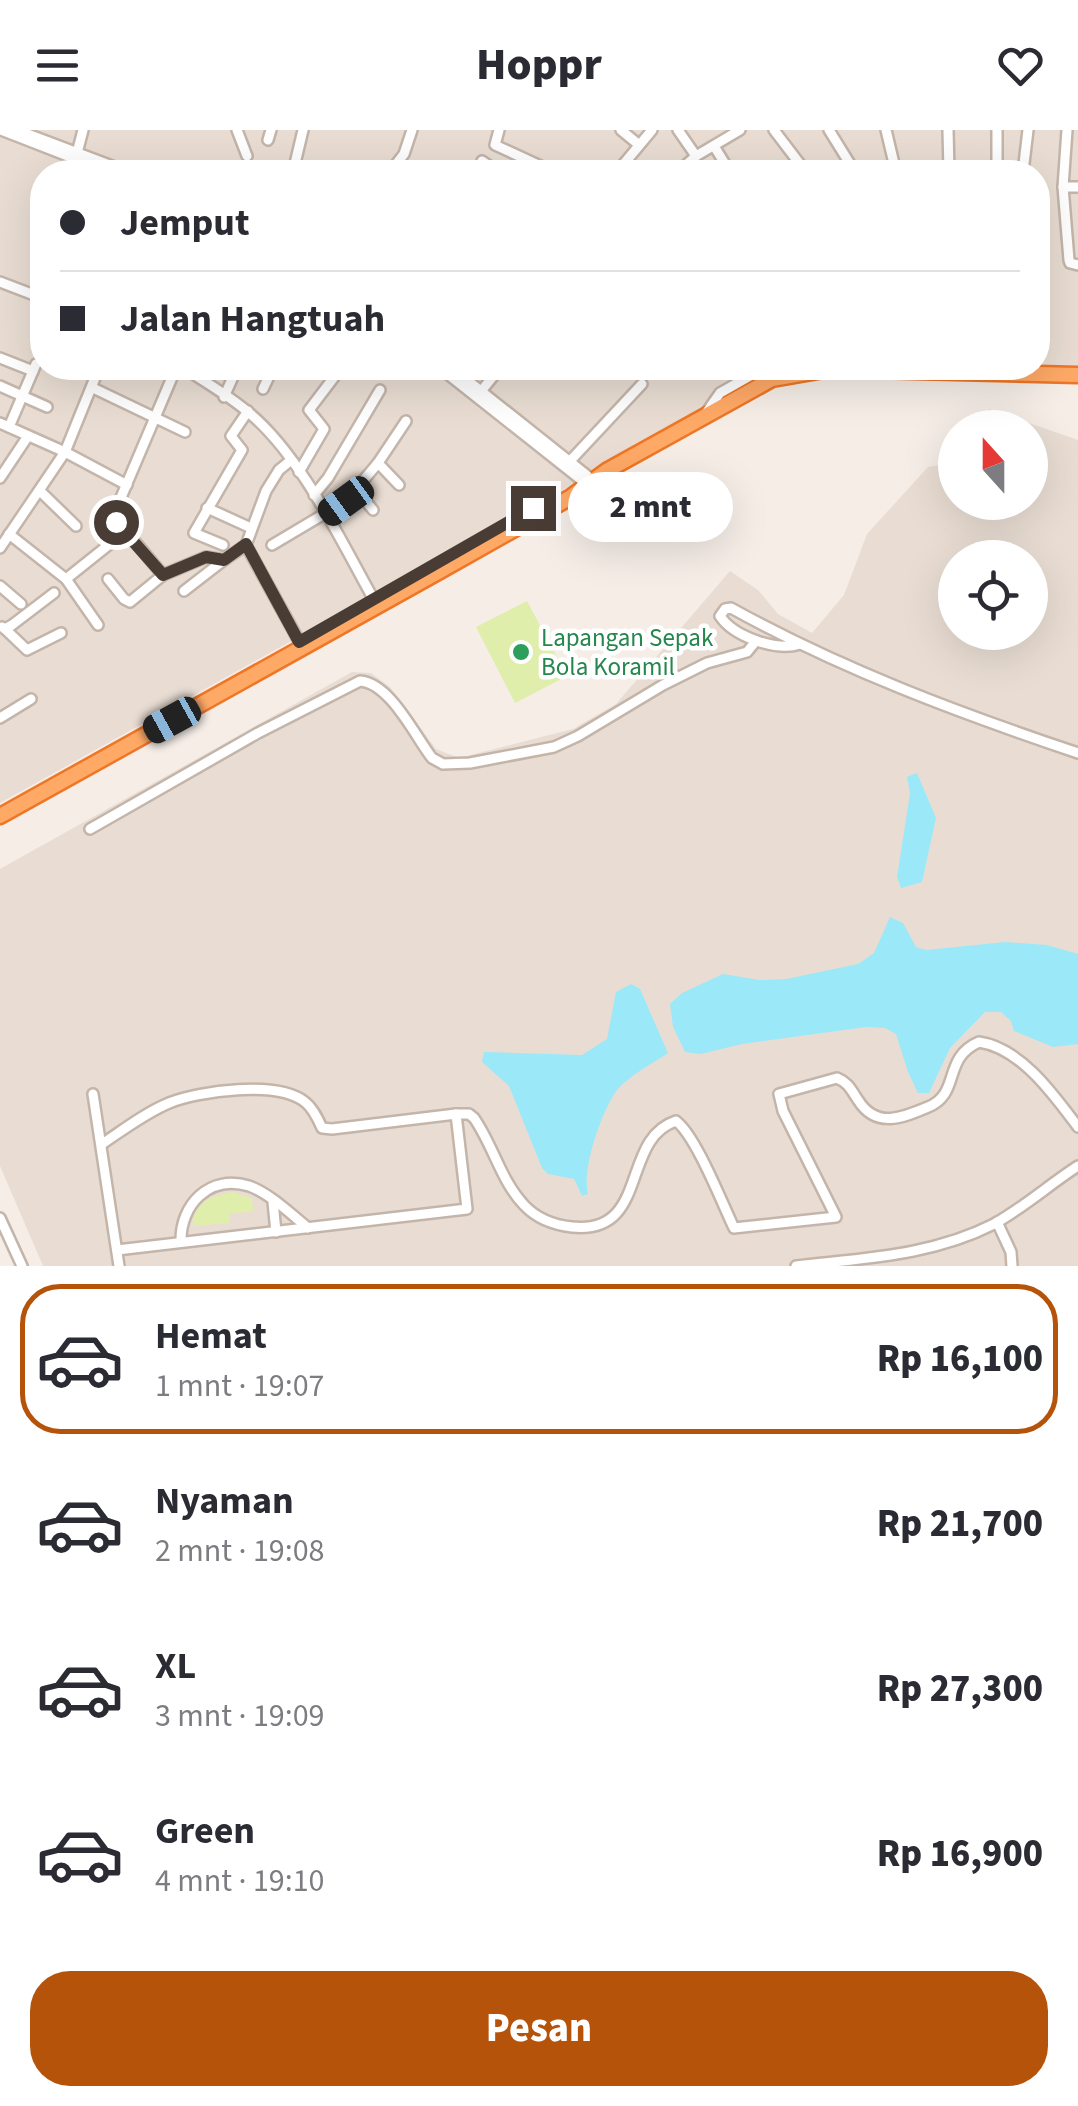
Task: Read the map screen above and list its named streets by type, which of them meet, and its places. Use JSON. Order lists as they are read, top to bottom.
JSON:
{
  "places": ["Lapangan Sepak Bola Koramil"],
  "north": "top",
  "page": {
    "header": "Hoppr",
    "banner": ["Jemput", "Jalan Hangtuah"],
    "bubble": "2 mnt",
    "list": [
      {
        "name": "Hemat",
        "note": "1 mnt · 19:07",
        "value": "Rp 16,100"
      },
      {
        "name": "Nyaman",
        "note": "2 mnt · 19:08",
        "value": "Rp 21,700"
      },
      {
        "name": "XL",
        "note": "3 mnt · 19:09",
        "value": "Rp 27,300"
      },
      {
        "name": "Green",
        "note": "4 mnt · 19:10",
        "value": "Rp 16,900"
      }
    ],
    "buttons": "Pesan"
  }
}
